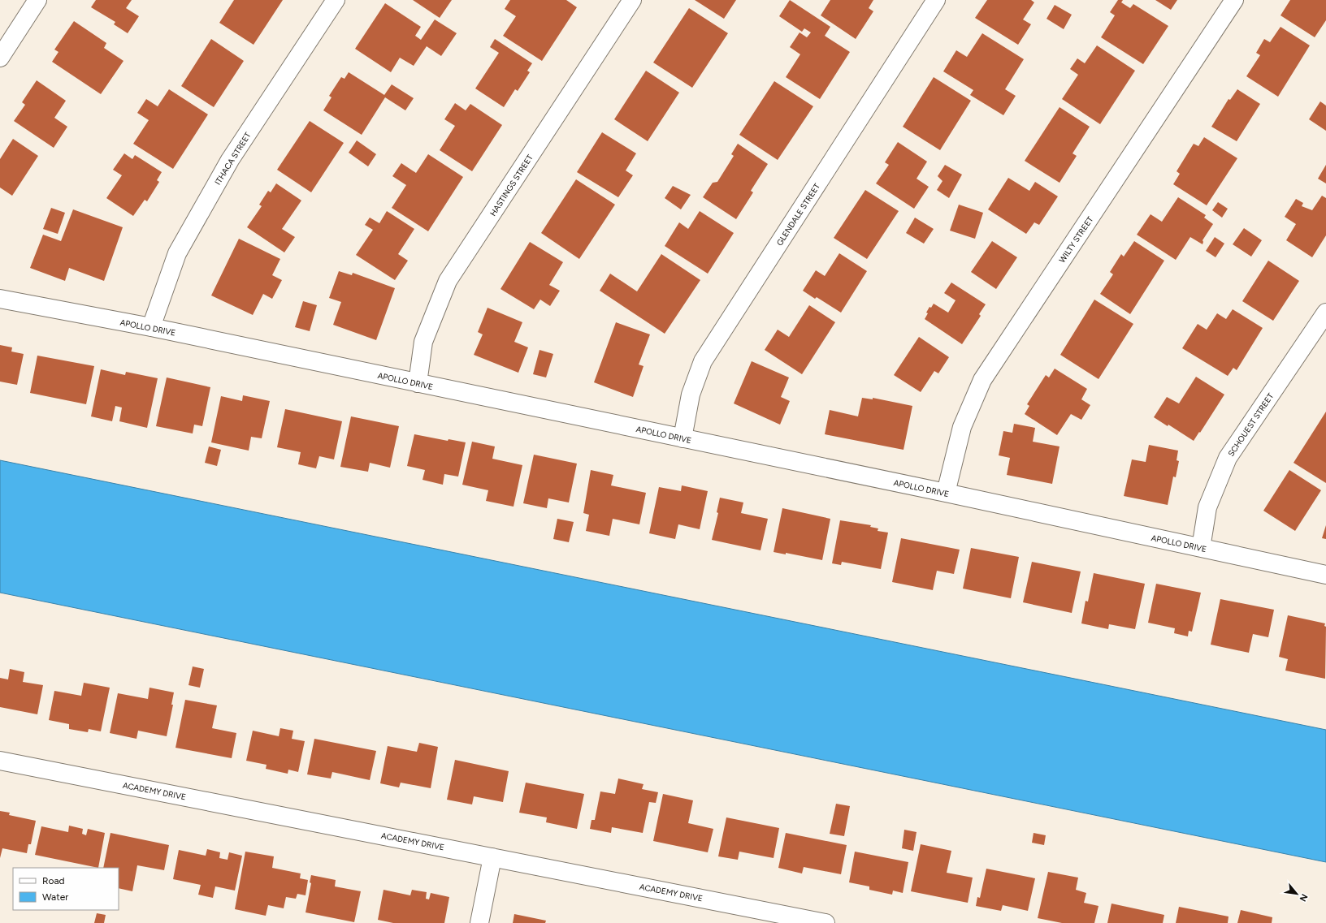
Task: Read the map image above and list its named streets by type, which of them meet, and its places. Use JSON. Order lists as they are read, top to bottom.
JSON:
{
  "streets": {
    "street": [
      "ITHACA STREET",
      "HASTINGS STREET",
      "GLENDALE STREET",
      "WILTY STREET",
      "APOLLO DRIVE",
      "SCHOUEST STREET",
      "ACADEMY DRIVE"
    ]
  },
  "crossings": [
    ["ITHACA STREET", "APOLLO DRIVE"],
    ["HASTINGS STREET", "APOLLO DRIVE"],
    ["GLENDALE STREET", "APOLLO DRIVE"],
    ["WILTY STREET", "APOLLO DRIVE"],
    ["APOLLO DRIVE", "SCHOUEST STREET"]
  ],
  "legend": ["Road", "Water"],
  "north": "bottom right"
}
